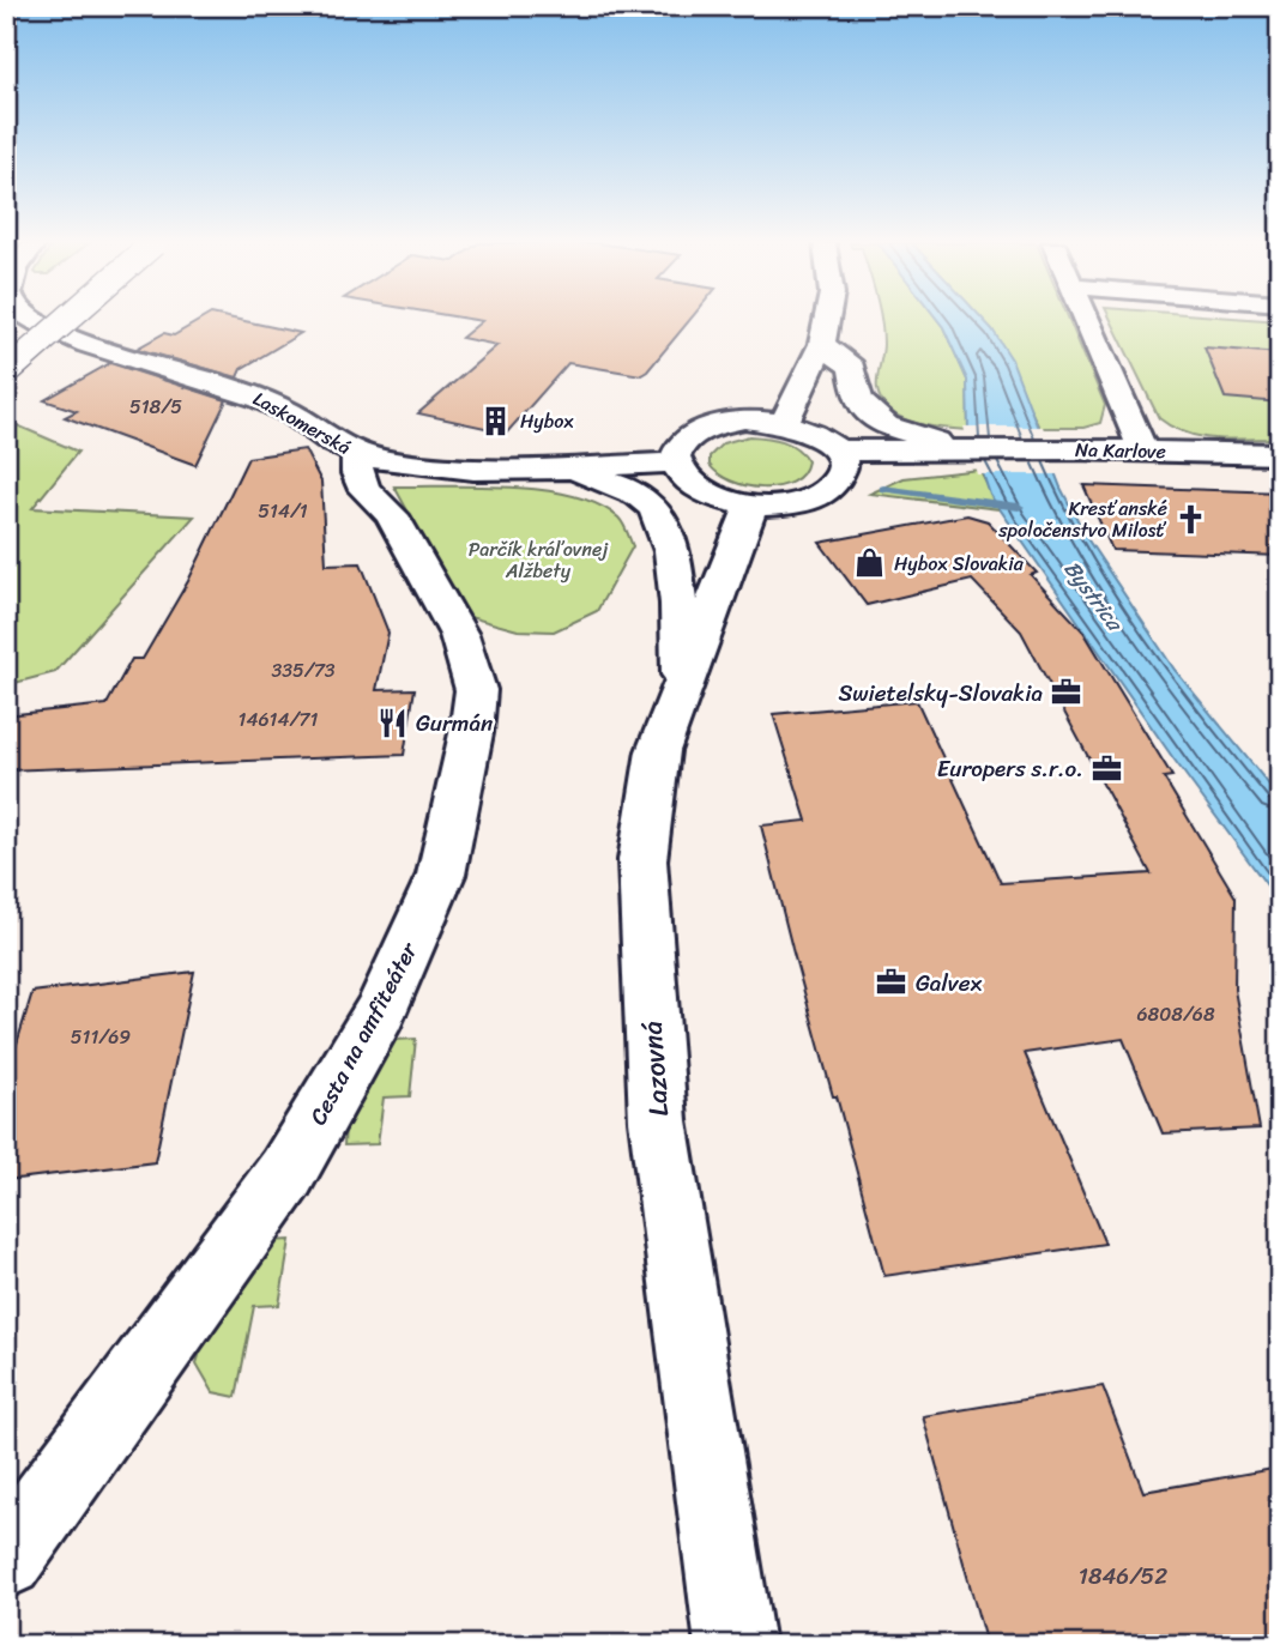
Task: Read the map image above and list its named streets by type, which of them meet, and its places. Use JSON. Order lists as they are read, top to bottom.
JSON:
{
  "streets": {
    "main road": [
      "Laskomerská",
      "Na Karlove",
      "Cesta na amfiteáter",
      "Lazovná"
    ]
  },
  "crossings": [
    ["Laskomerská", "Cesta na amfiteáter"]
  ],
  "water": ["Bystrica"],
  "parks": ["Parčík kráľovnej Alžbety"],
  "places": {
    "building": ["Hybox"],
    "church": ["Kresťanské spoločenstvo Milosť"],
    "shop": ["Hybox Slovakia"],
    "office": ["Swietelsky-Slovakia", "Europers s.r.o.", "Galvex"],
    "restaurant": ["Gurmán"]
  },
  "house_numbers": [
    "518/5",
    "514/1",
    "335/73",
    "14614/71",
    "6808/68",
    "511/69",
    "1846/52"
  ]
}
